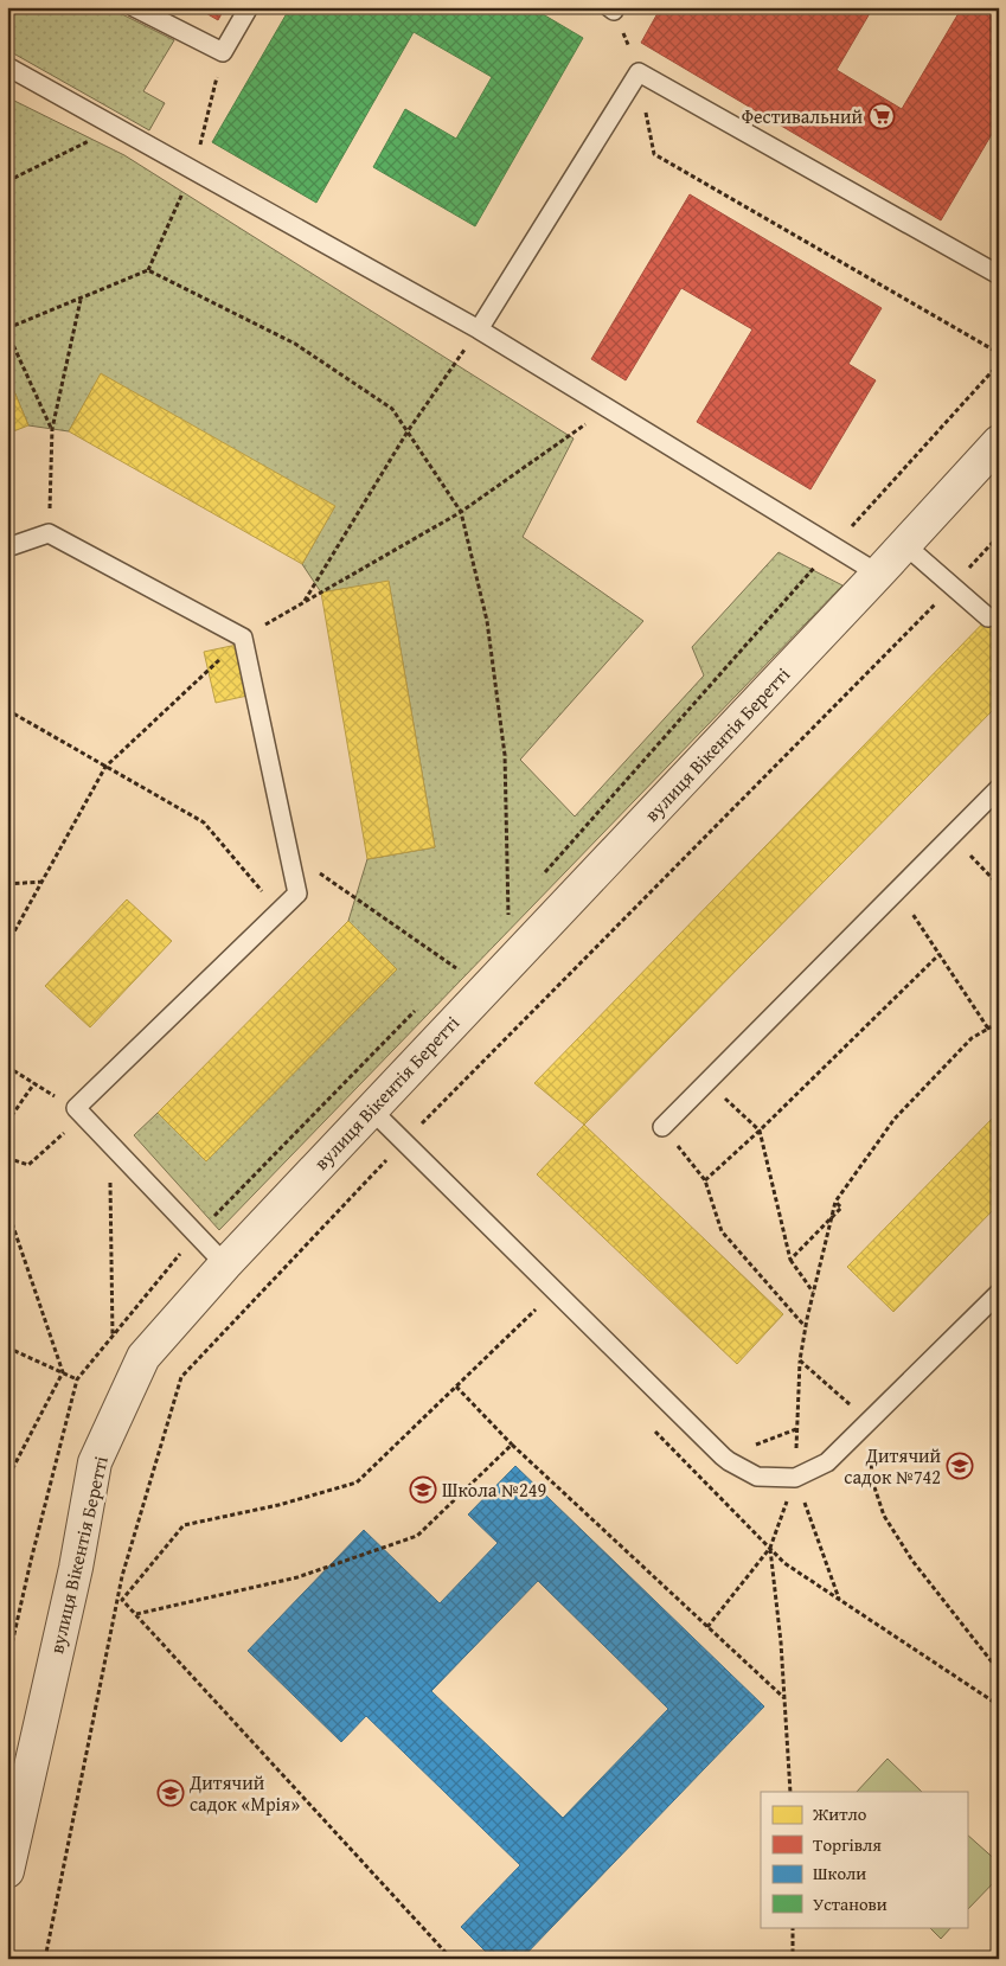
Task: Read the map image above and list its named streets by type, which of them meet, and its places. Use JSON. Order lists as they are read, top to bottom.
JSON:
{
  "streets": {
    "street": ["вулиця Вікентія Беретті"]
  },
  "places": {
    "supermarket": ["Фестивальний"],
    "school or university": ["Дитячий садок №742", "Школа №249", "Дитячий садок «Мрія»"]
  },
  "legend": [
    "Житло",
    "Торгівля",
    "Школи",
    "Установи"
  ]
}
